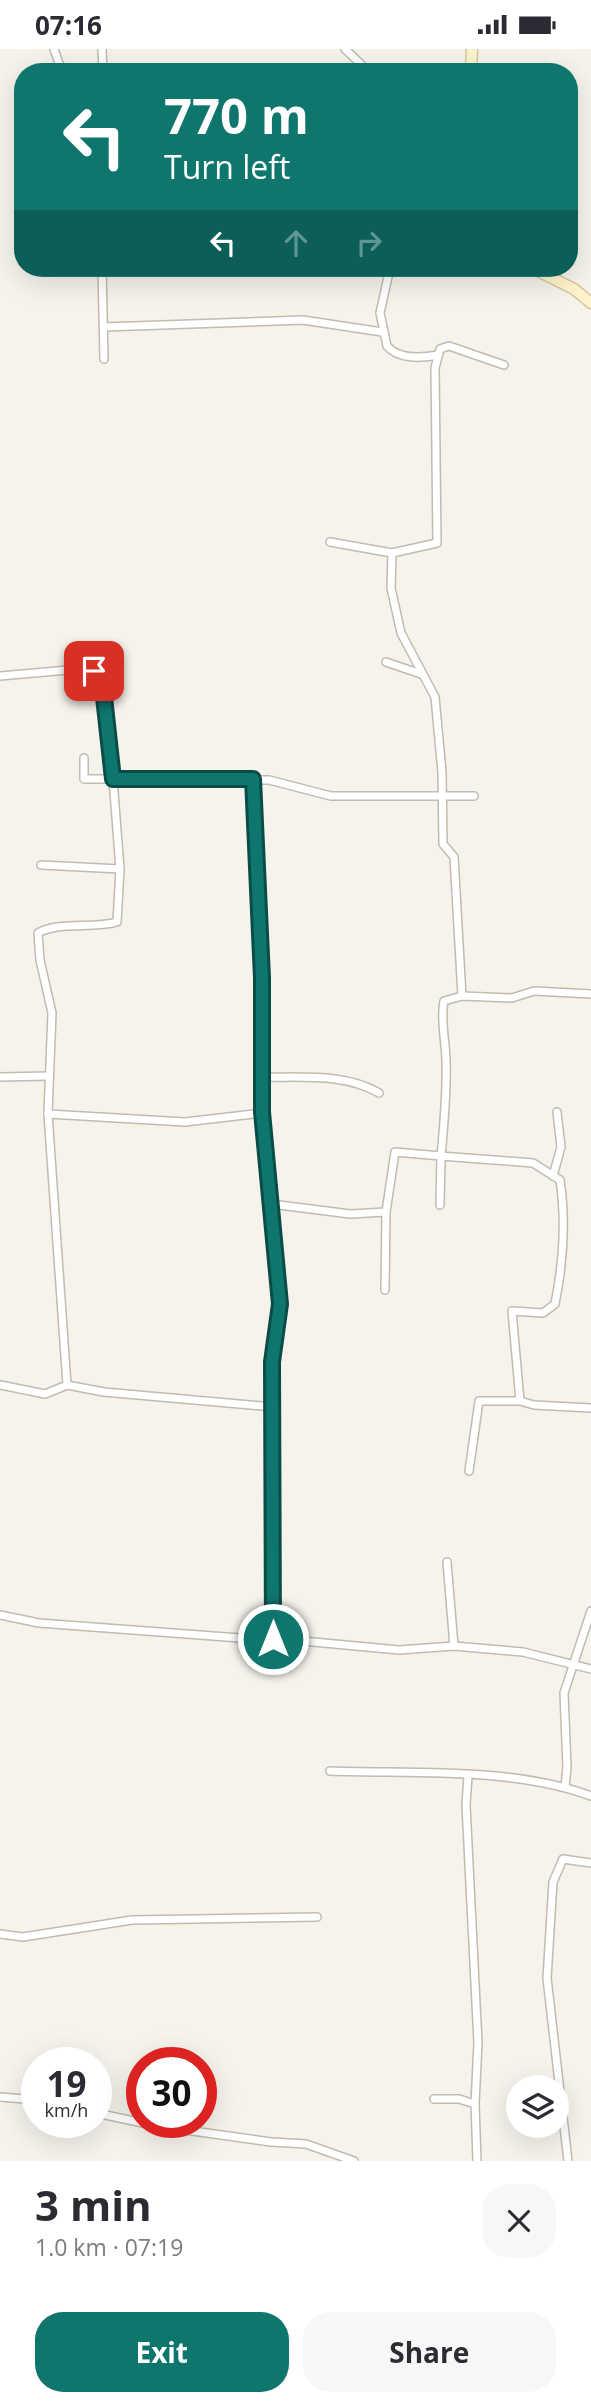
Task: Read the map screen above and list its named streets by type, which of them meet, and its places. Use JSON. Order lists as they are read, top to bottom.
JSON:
{
  "page": {
    "status": "07:16",
    "turn": ["770 m", "Turn left"],
    "speed": "19 km/h",
    "limit": "30",
    "heading": ["3 min", "1.0 km · 07:19"],
    "buttons": ["Exit", "Share"]
  }
}
